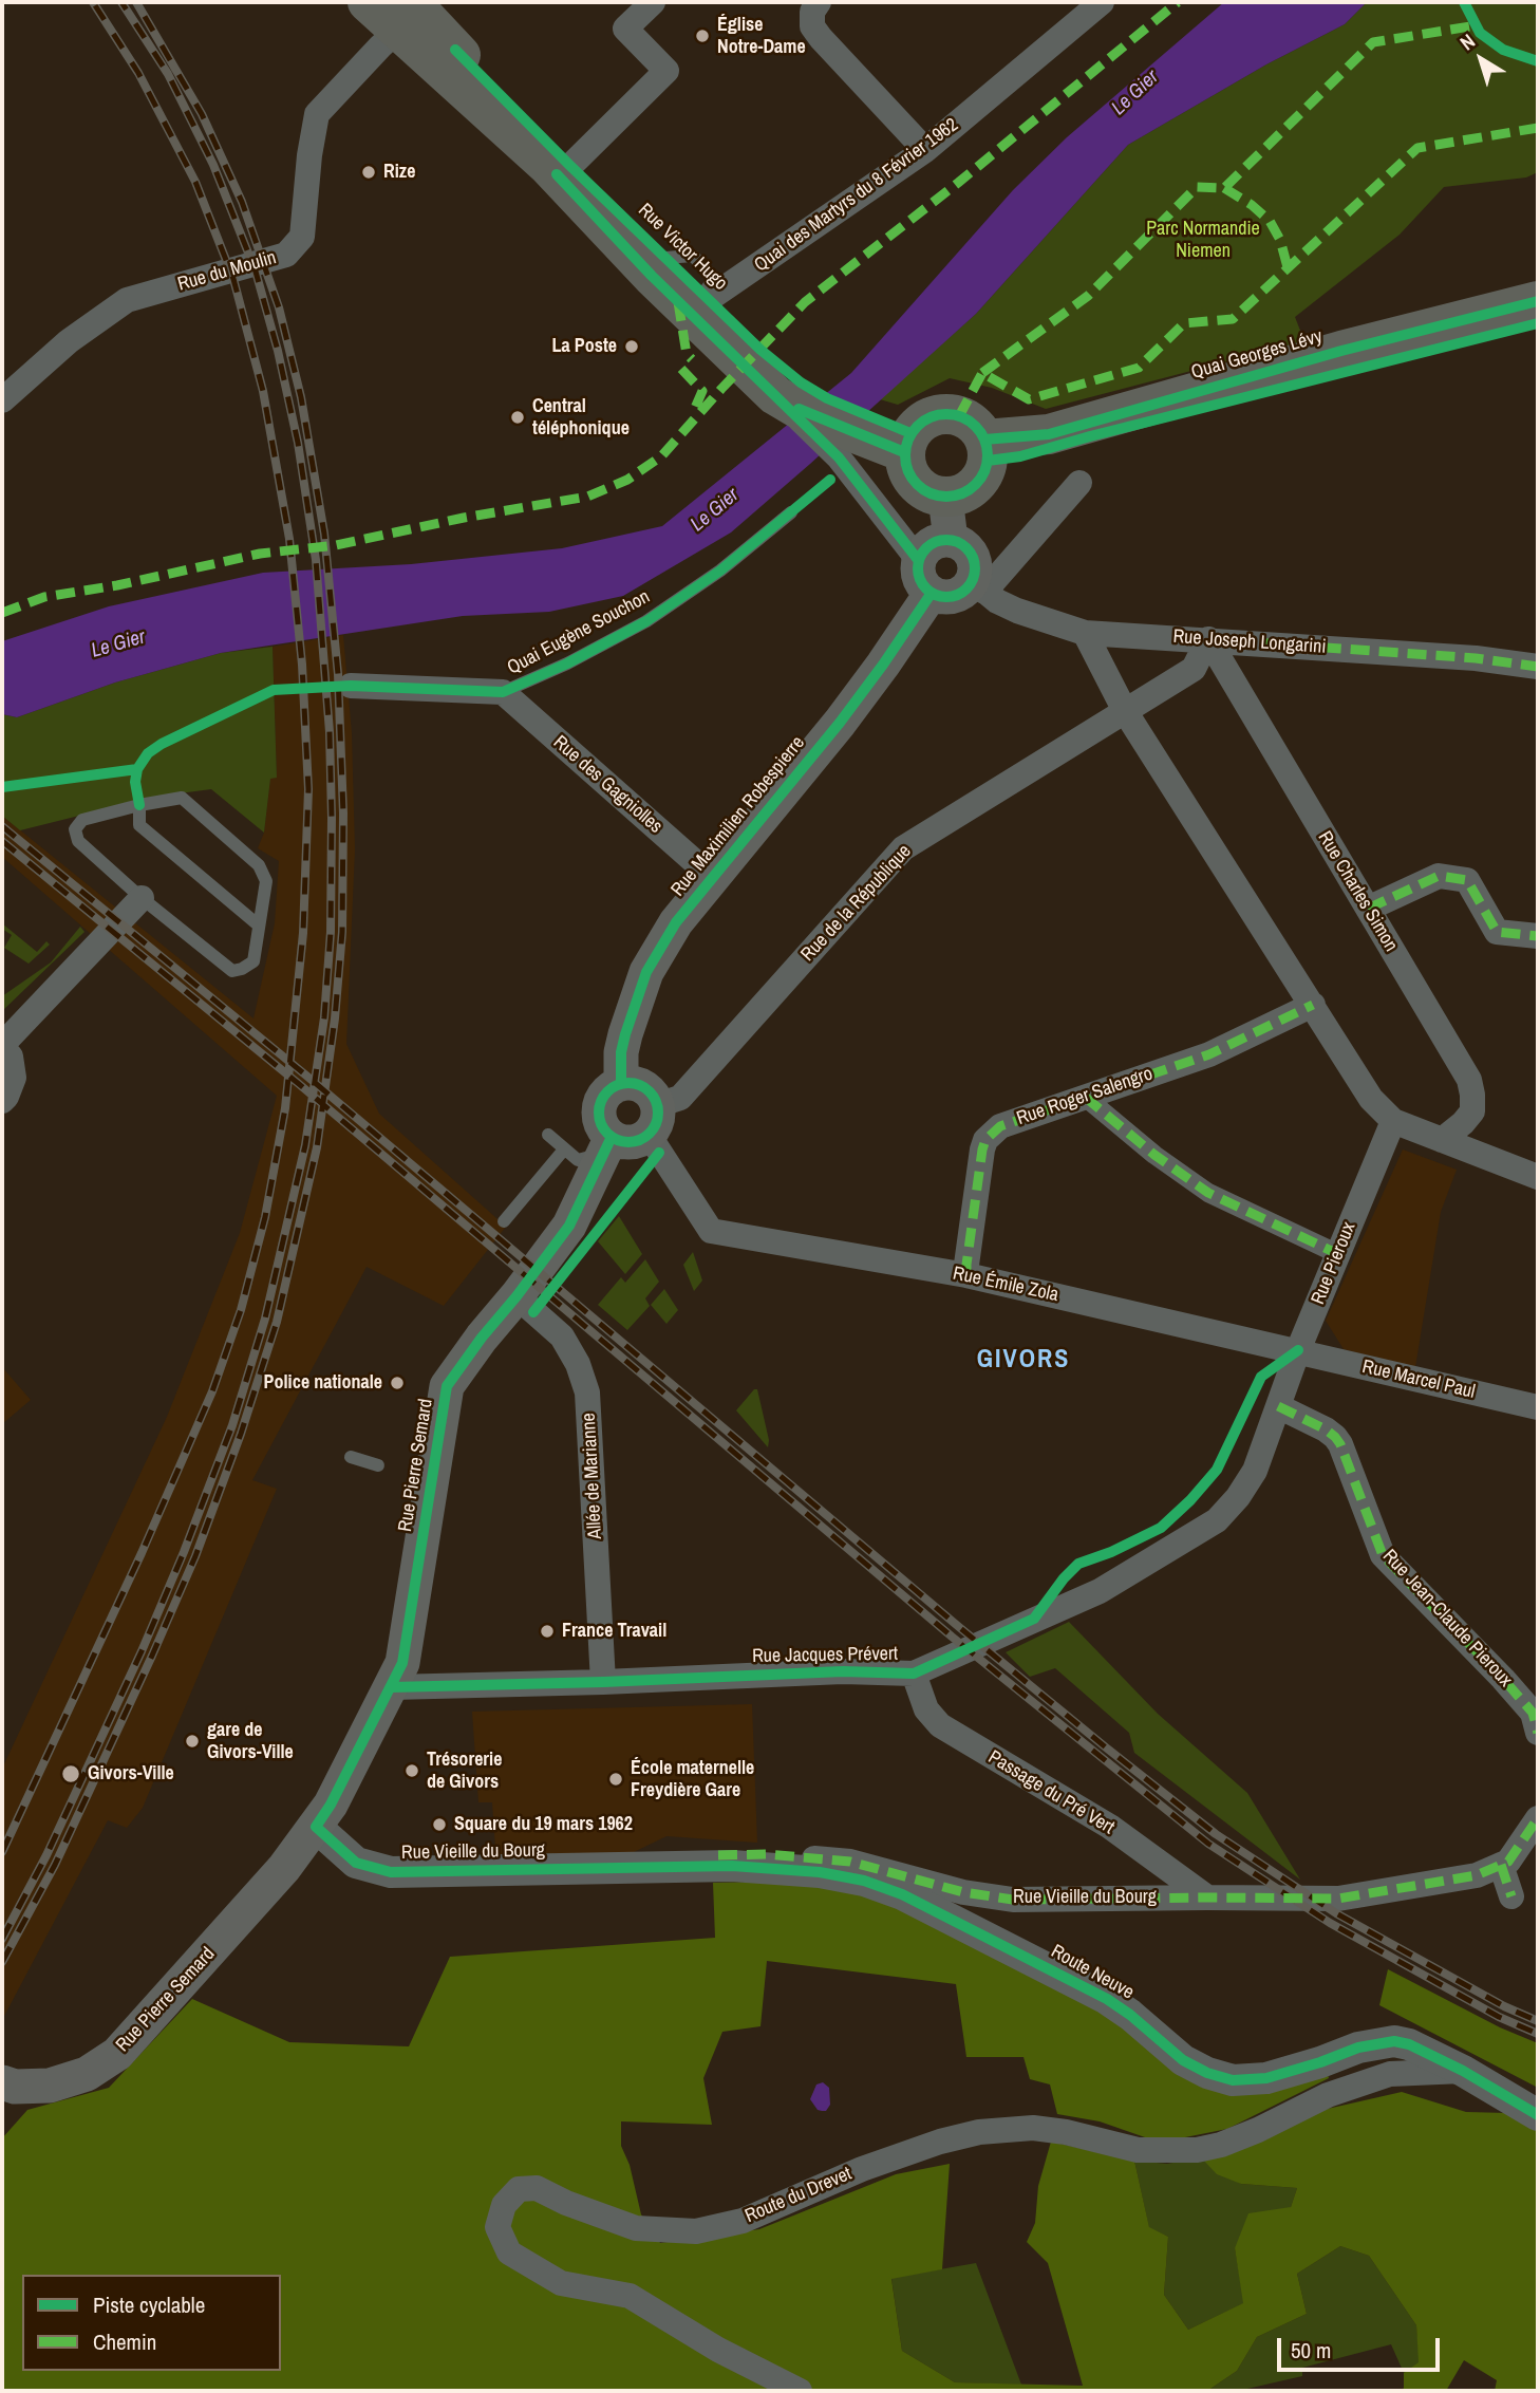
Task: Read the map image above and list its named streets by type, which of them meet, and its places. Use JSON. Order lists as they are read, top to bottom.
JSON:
{
  "streets": {
    "main road": [
      "Rue Victor Hugo",
      "Quai Georges Lévy",
      "Rue Maximilien Robespierre",
      "Rue Pierre Semard"
    ],
    "street": [
      "Quai des Martyrs du 8 Février 1962",
      "Rue du Moulin",
      "Quai Eugène Souchon",
      "Rue Joseph Longarini",
      "Rue des Gagniolles",
      "Rue Charles Simon",
      "Rue de la République",
      "Rue Roger Salengro",
      "Rue Pieroux",
      "Rue Émile Zola",
      "Rue Marcel Paul",
      "Allée de Marianne",
      "Rue Jean-Claude Pieroux",
      "Rue Jacques Prévert",
      "Passage du Pré Vert",
      "Rue Vieille du Bourg",
      "Route Neuve",
      "Route du Drevet"
    ]
  },
  "crossings": [
    ["Quai des Martyrs du 8 Février 1962", "Rue Victor Hugo"],
    ["Rue Victor Hugo", "Rue du Moulin"],
    ["Rue Victor Hugo", "Quai Georges Lévy"],
    ["Rue Victor Hugo", "Rue Joseph Longarini"],
    ["Rue Victor Hugo", "Rue Maximilien Robespierre"],
    ["Quai Eugène Souchon", "Rue des Gagniolles"],
    ["Rue Joseph Longarini", "Rue Maximilien Robespierre"],
    ["Rue Joseph Longarini", "Rue Charles Simon"],
    ["Rue Joseph Longarini", "Rue de la République"],
    ["Rue des Gagniolles", "Rue Maximilien Robespierre"],
    ["Rue Maximilien Robespierre", "Rue de la République"],
    ["Rue Maximilien Robespierre", "Rue Émile Zola"],
    ["Rue Maximilien Robespierre", "Rue Pierre Semard"],
    ["Rue Charles Simon", "Rue de la République"],
    ["Rue de la République", "Rue Émile Zola"],
    ["Rue de la République", "Rue Pierre Semard"],
    ["Rue Roger Salengro", "Rue Émile Zola"],
    ["Rue Pieroux", "Rue Émile Zola"],
    ["Rue Pieroux", "Rue Marcel Paul"],
    ["Rue Pieroux", "Rue Jean-Claude Pieroux"],
    ["Rue Pieroux", "Rue Jacques Prévert"],
    ["Rue Émile Zola", "Rue Marcel Paul"],
    ["Rue Émile Zola", "Rue Pierre Semard"],
    ["Rue Pierre Semard", "Allée de Marianne"],
    ["Rue Pierre Semard", "Rue Jacques Prévert"],
    ["Rue Pierre Semard", "Rue Vieille du Bourg"],
    ["Allée de Marianne", "Rue Jacques Prévert"],
    ["Rue Jean-Claude Pieroux", "Rue Jacques Prévert"],
    ["Rue Jacques Prévert", "Passage du Pré Vert"],
    ["Passage du Pré Vert", "Rue Vieille du Bourg"],
    ["Rue Vieille du Bourg", "Route Neuve"],
    ["Route Neuve", "Route du Drevet"]
  ],
  "districts": ["GIVORS"],
  "water": ["Le Gier"],
  "parks": ["Parc Normandie Niemen"],
  "places": [
    "Église Notre-Dame",
    "Rize",
    "La Poste",
    "Central téléphonique",
    "Police nationale",
    "France Travail",
    "gare de Givors-Ville",
    "Trésorerie de Givors",
    "Givors-Ville",
    "École maternelle Freydière Gare",
    "Square du 19 mars 1962"
  ],
  "legend": ["Piste cyclable", "Chemin"],
  "scale_bar": "50 m",
  "north": "top left"
}
